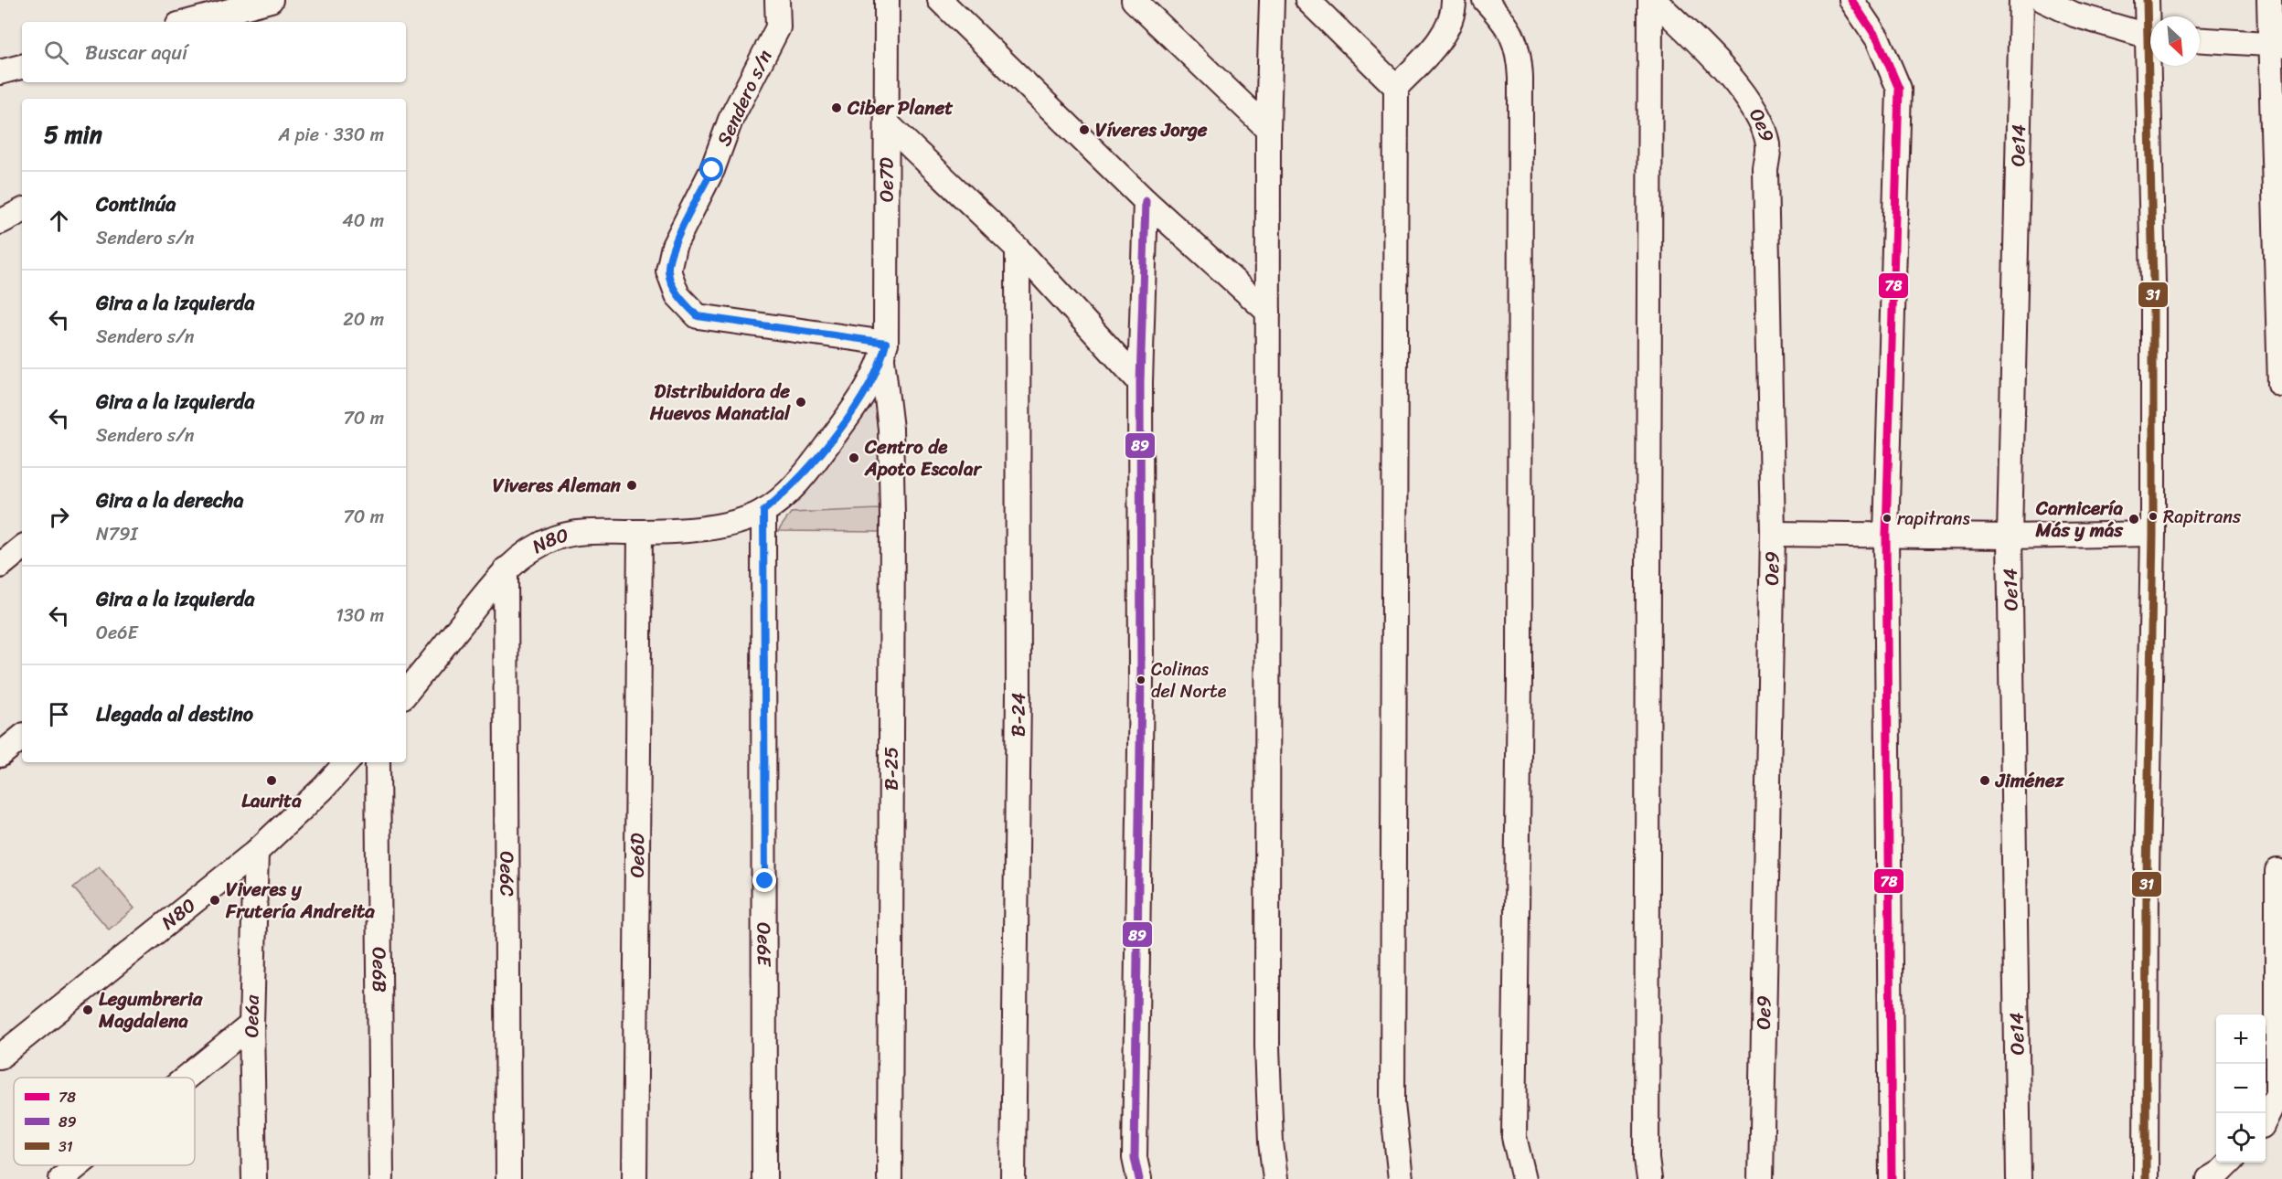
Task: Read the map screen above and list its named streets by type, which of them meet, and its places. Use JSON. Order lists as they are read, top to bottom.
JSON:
{
  "streets": {
    "street": [
      "Sendero s/n",
      "Oe9",
      "Oe14",
      "Oe7D",
      "N80",
      "B-24",
      "B-25",
      "Oe6D",
      "Oe6C",
      "Oe6E",
      "Oe6B",
      "Oe6a"
    ]
  },
  "crossings": [
    ["Sendero s/n", "Oe7D"],
    ["Sendero s/n", "B-25"],
    ["Oe7D", "B-25"],
    ["N80", "Oe6D"],
    ["N80", "Oe6C"],
    ["N80", "Oe6E"],
    ["N80", "Oe6a"]
  ],
  "places": [
    "Ciber Planet",
    "Víveres Jorge",
    "Distribuidora de Huevos Manatial",
    "Centro de Apoto Escolar",
    "Viveres Aleman",
    "Rapitrans",
    "rapitrans",
    "Carnicería Más y más",
    "Colinas del Norte",
    "Laurita",
    "Jiménez",
    "Viveres y Frutería Andreita",
    "Legumbreria Magdalena"
  ],
  "lines": ["transit line 78", "transit line 31", "transit line 89"],
  "legend": ["78", "89", "31"],
  "north": "bottom right",
  "page": {
    "search": "Buscar aquí",
    "heading": ["5 min", "A pie · 330 m"],
    "list": [
      ["Continúa", "Sendero s/n", "40 m"],
      ["Gira a la izquierda", "Sendero s/n", "20 m"],
      ["Gira a la izquierda", "Sendero s/n", "70 m"],
      ["Gira a la derecha", "N79I", "70 m"],
      ["Gira a la izquierda", "Oe6E", "130 m"],
      "Llegada al destino"
    ],
    "map_buttons": ["+", "−"]
  }
}
